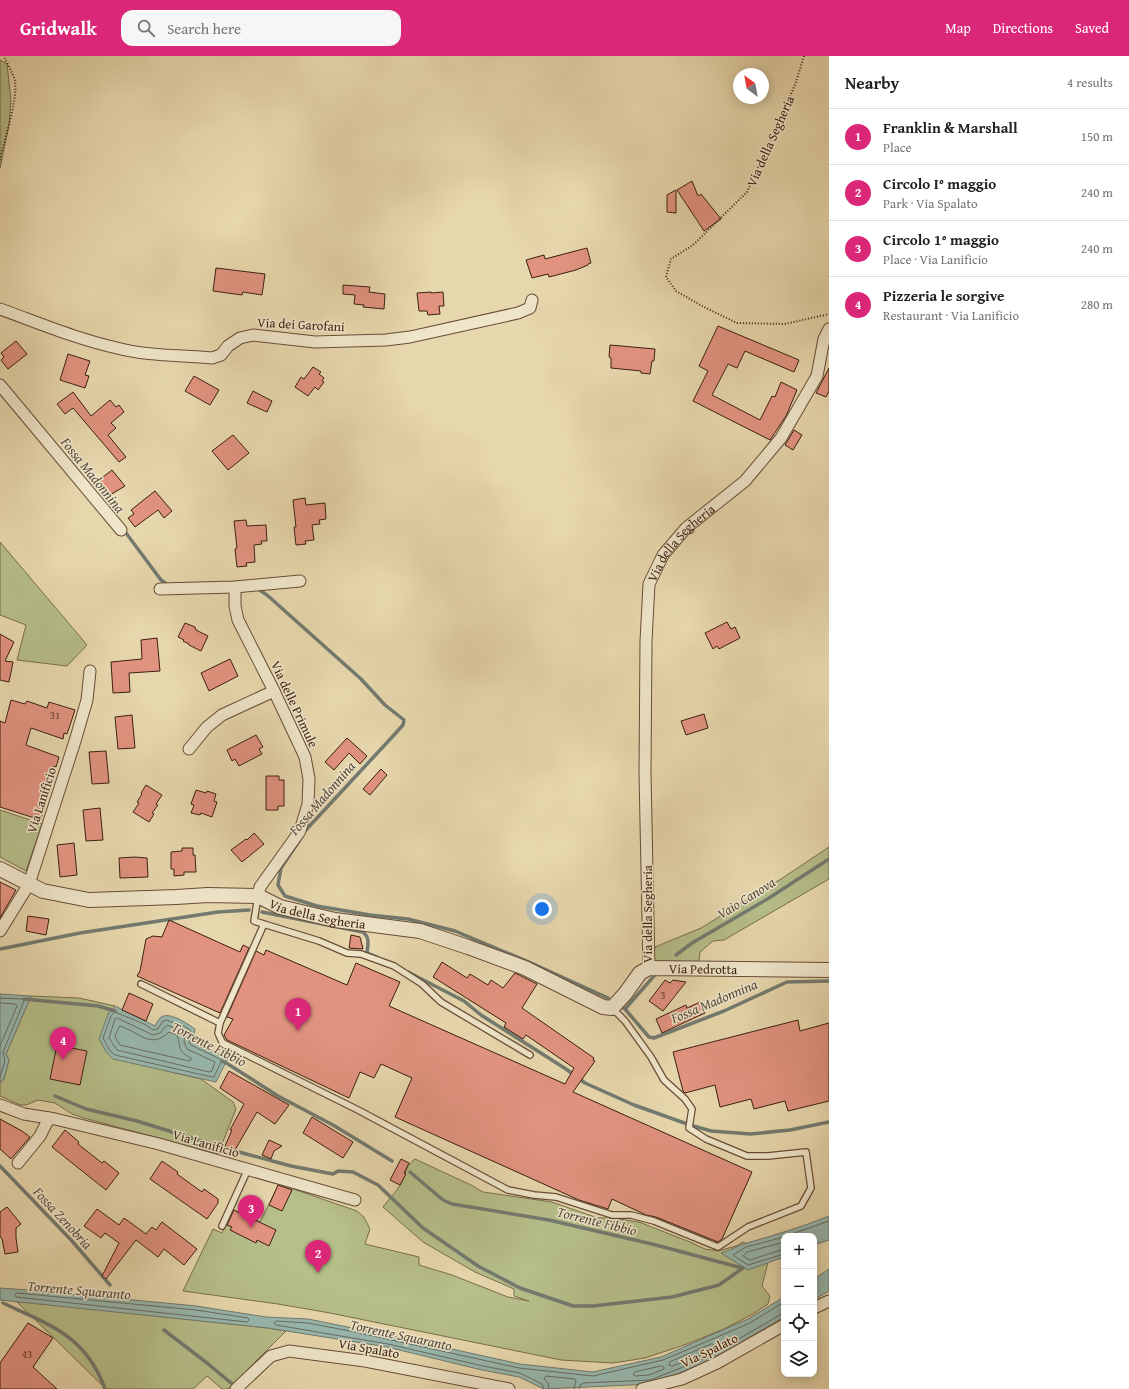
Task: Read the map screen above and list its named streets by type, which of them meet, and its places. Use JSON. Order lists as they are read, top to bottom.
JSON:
{
  "streets": {
    "street": [
      "Via della Segheria",
      "Via dei Garofani",
      "Via delle Primule",
      "Via Lanificio",
      "Via Pedrotta",
      "Via Spalato"
    ]
  },
  "crossings": [
    ["Via della Segheria", "Via delle Primule"],
    ["Via della Segheria", "Via Lanificio"],
    ["Via della Segheria", "Via Pedrotta"]
  ],
  "water": [
    "Fossa Madonnina",
    "Vaio Canova",
    "Torrente Fibbio",
    "Fossa Zenobria",
    "Torrente Squaranto"
  ],
  "house_numbers": ["31", "3", "43"],
  "north": "top left",
  "page": {
    "header": "Gridwalk",
    "search": "Search here",
    "nav": ["Map", "Directions", "Saved"],
    "heading": ["Nearby", "4 results"],
    "list": [
      {
        "mark": "1",
        "name": "Franklin & Marshall",
        "note": "Place",
        "value": "150 m"
      },
      {
        "mark": "2",
        "name": "Circolo I° maggio",
        "note": "Park · Via Spalato",
        "value": "240 m"
      },
      {
        "mark": "3",
        "name": "Circolo 1° maggio",
        "note": "Place · Via Lanificio",
        "value": "240 m"
      },
      {
        "mark": "4",
        "name": "Pizzeria le sorgive",
        "note": "Restaurant · Via Lanificio",
        "value": "280 m"
      }
    ],
    "pins": [
      "1",
      "4",
      "3",
      "2"
    ],
    "map_buttons": ["+", "−"]
  }
}
